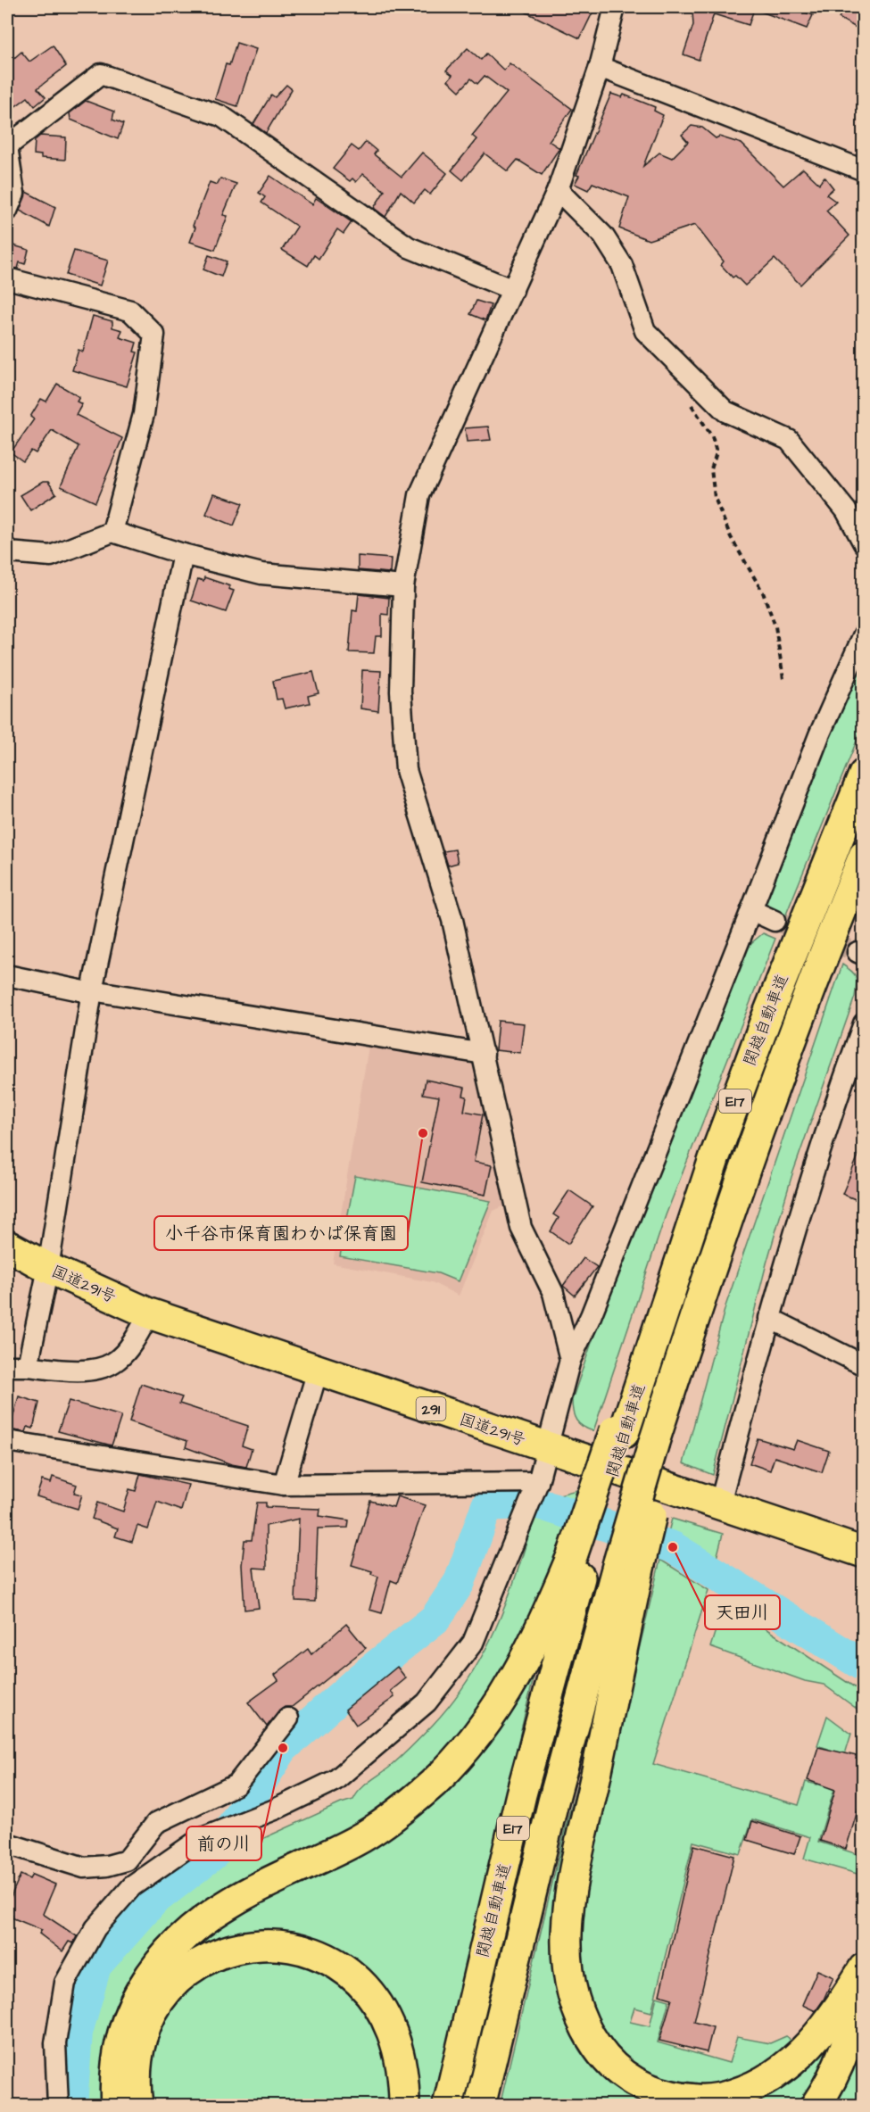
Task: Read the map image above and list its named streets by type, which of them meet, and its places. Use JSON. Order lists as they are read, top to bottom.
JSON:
{
  "streets": {
    "highway": [
      "関越自動車道",
      "E17",
      "国道291号",
      "291"
    ]
  },
  "places": ["小千谷市保育園わかば保育園", "天田川", "前の川"]
}
